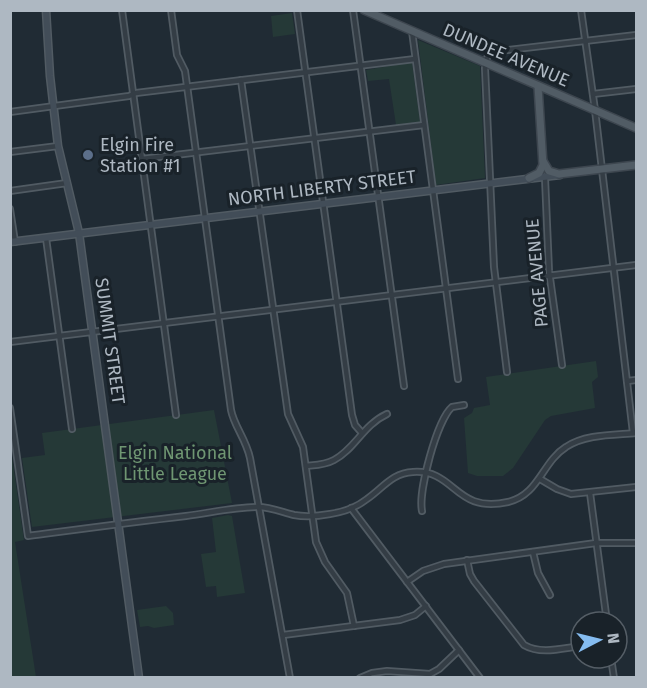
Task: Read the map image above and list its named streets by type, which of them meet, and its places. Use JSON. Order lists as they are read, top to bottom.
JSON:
{
  "streets": {
    "main road": ["DUNDEE AVENUE", "NORTH LIBERTY STREET", "SUMMIT STREET"],
    "street": ["PAGE AVENUE"]
  },
  "crossings": [
    ["NORTH LIBERTY STREET", "PAGE AVENUE"],
    ["NORTH LIBERTY STREET", "SUMMIT STREET"]
  ],
  "parks": ["Elgin National Little League"],
  "places": ["Elgin Fire Station #1"],
  "north": "right"
}
